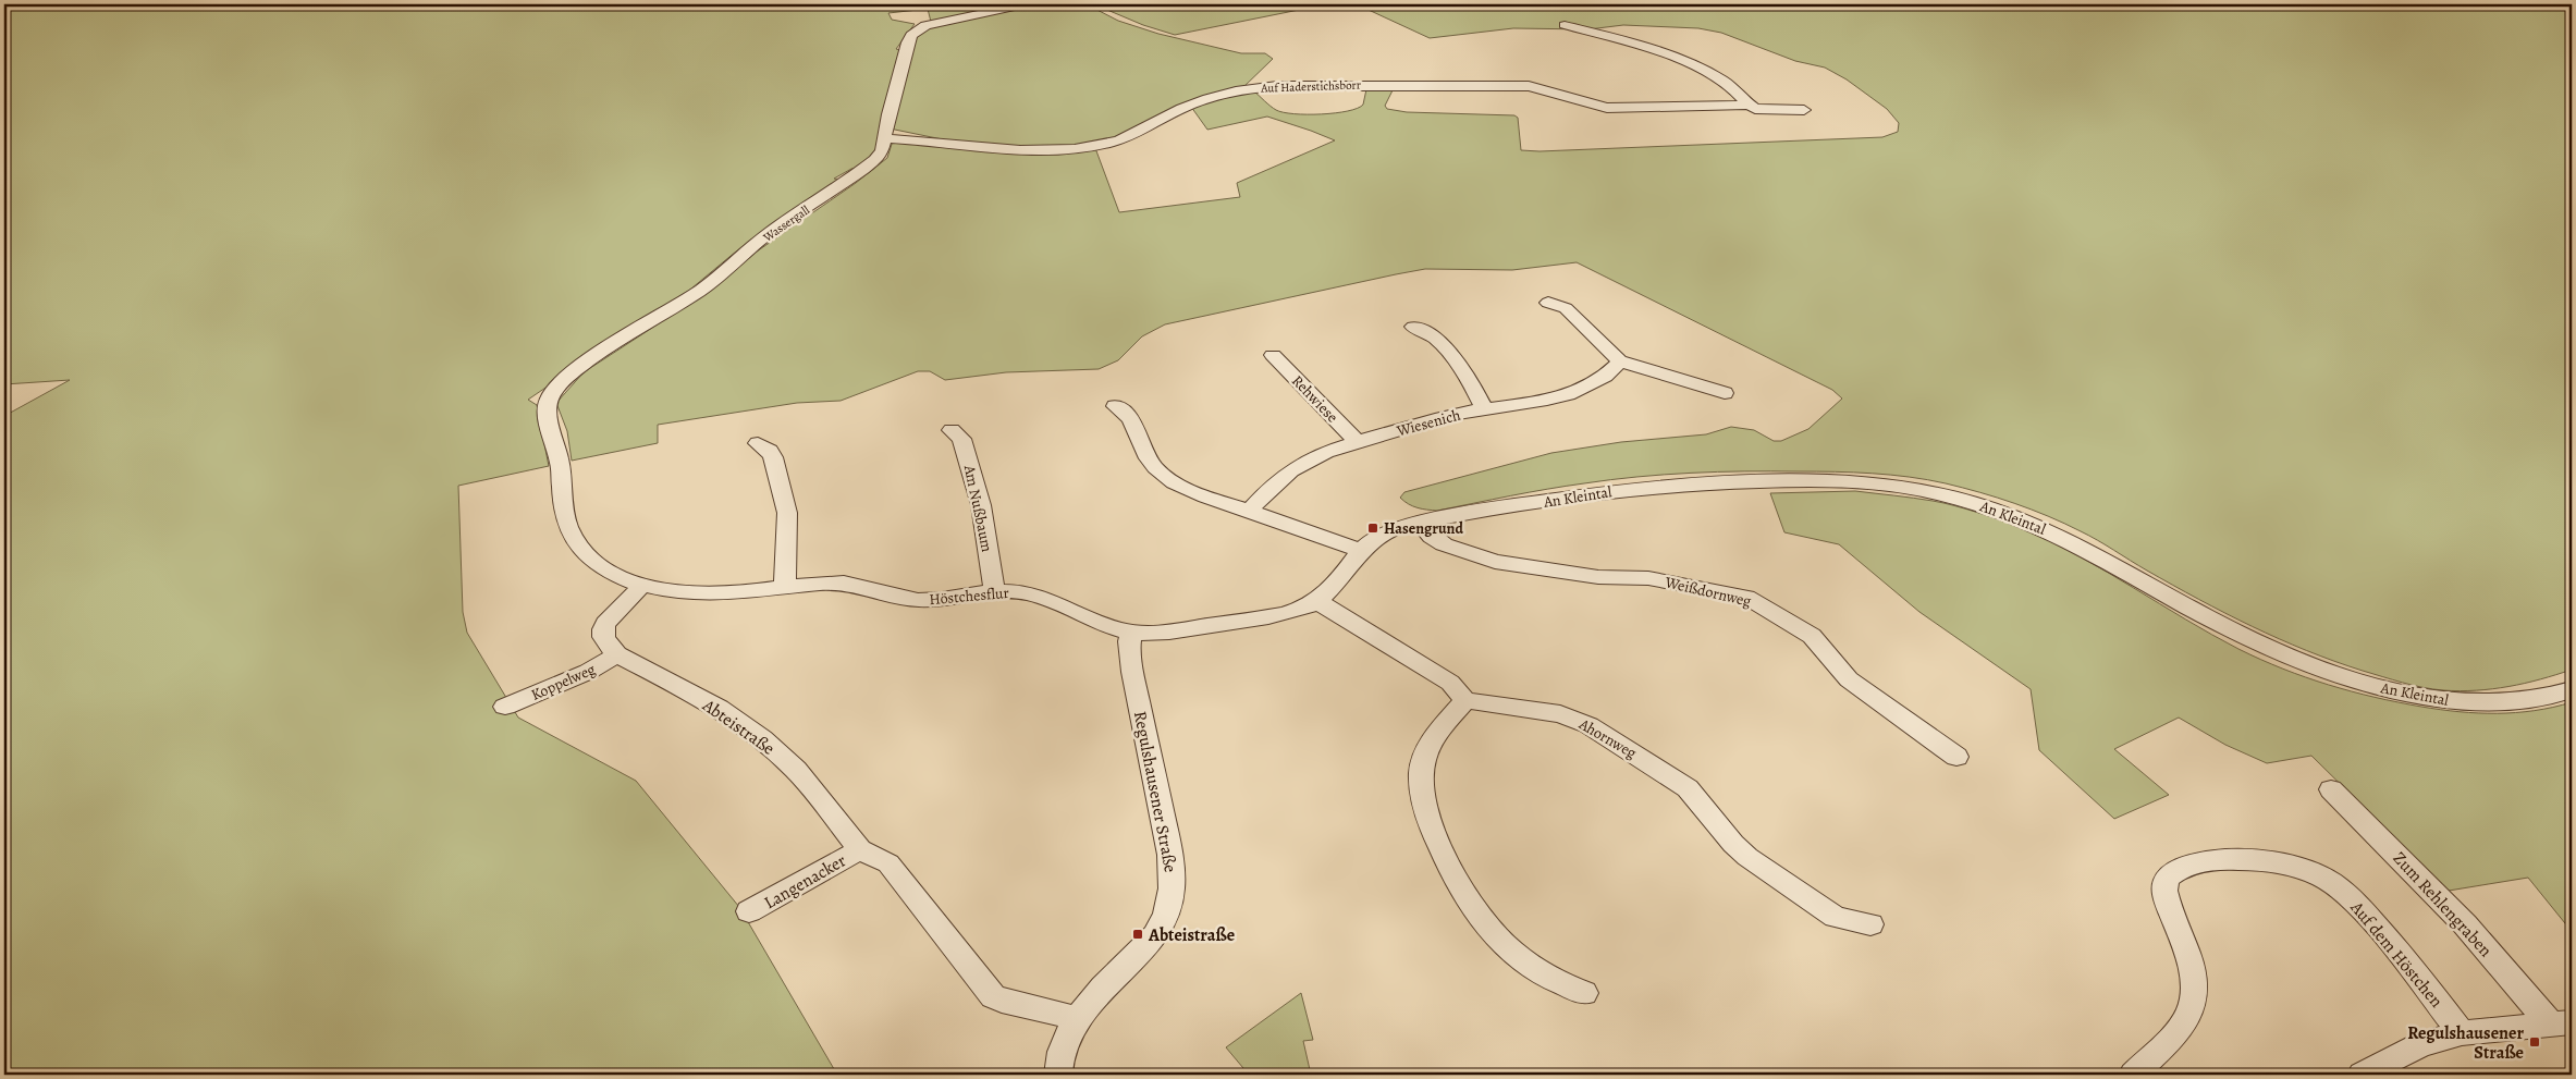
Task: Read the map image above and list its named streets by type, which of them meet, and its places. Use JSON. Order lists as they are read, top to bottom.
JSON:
{
  "streets": {
    "street": [
      "Auf Haderstichsborr",
      "Wassergall",
      "Rehwiese",
      "Wiesenich",
      "An Kleintal",
      "Am Nußbaum",
      "Weißdornweg",
      "Höstchesflur",
      "Koppelweg",
      "Abteistraße",
      "Ahornweg",
      "Regulshausener Straße",
      "Langenacker",
      "Zum Rehlengraben",
      "Auf dem Höstchen"
    ]
  },
  "crossings": [
    ["Auf Haderstichsborr", "Wassergall"],
    ["Wassergall", "Höstchesflur"],
    ["Rehwiese", "Wiesenich"],
    ["An Kleintal", "Weißdornweg"],
    ["An Kleintal", "Höstchesflur"],
    ["Am Nußbaum", "Höstchesflur"],
    ["Weißdornweg", "Höstchesflur"],
    ["Höstchesflur", "Abteistraße"],
    ["Höstchesflur", "Regulshausener Straße"],
    ["Koppelweg", "Abteistraße"],
    ["Abteistraße", "Regulshausener Straße"],
    ["Abteistraße", "Langenacker"]
  ],
  "places": {
    "transit": ["Hasengrund", "Abteistraße", "Regulshausener Straße"]
  }
}
